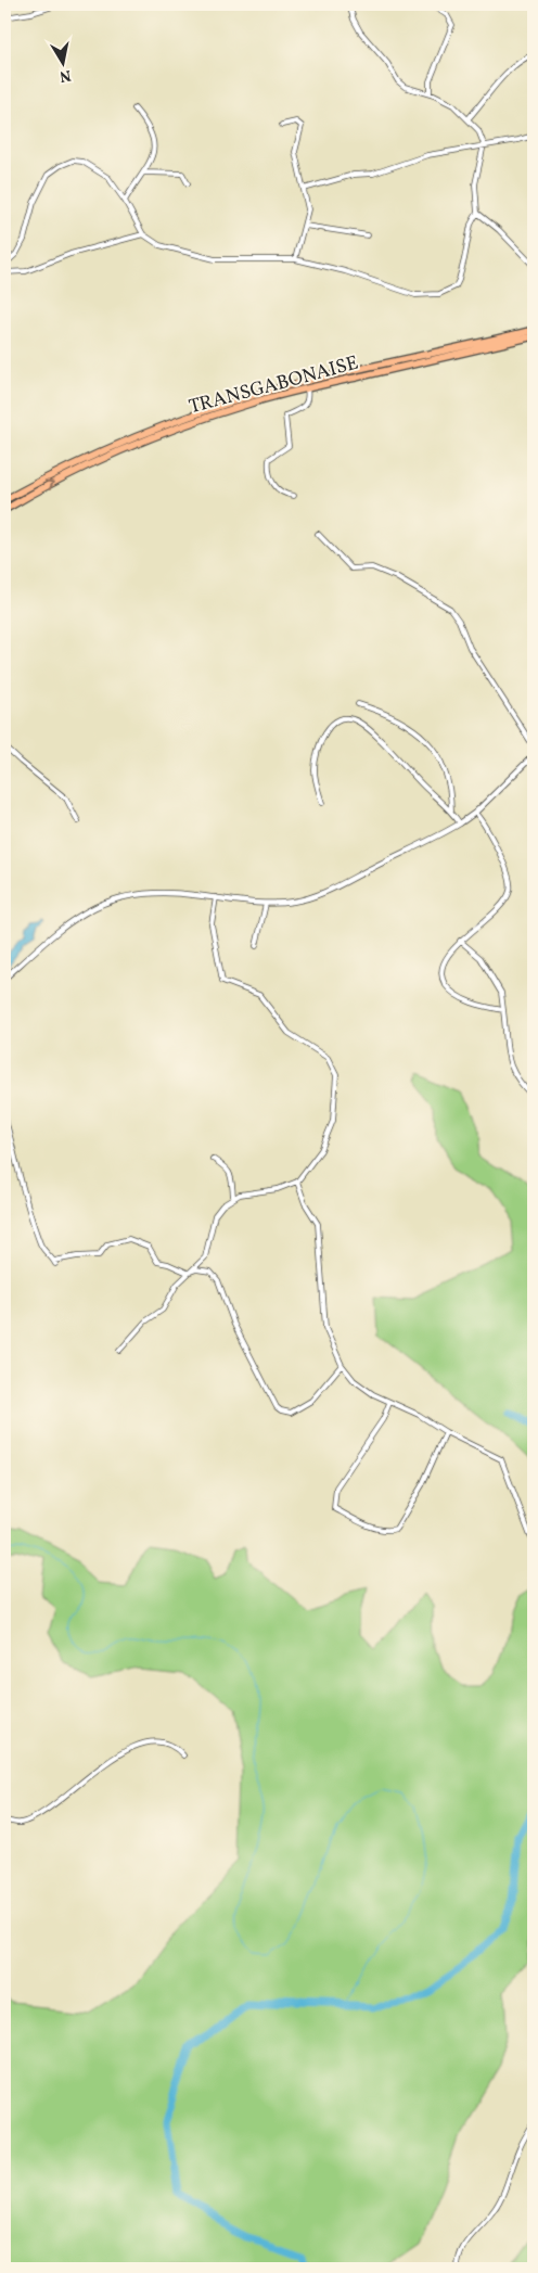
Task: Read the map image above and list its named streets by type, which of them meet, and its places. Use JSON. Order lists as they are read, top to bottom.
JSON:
{
  "streets": {
    "highway": ["TRANSGABONAISE"]
  },
  "north": "bottom"
}
